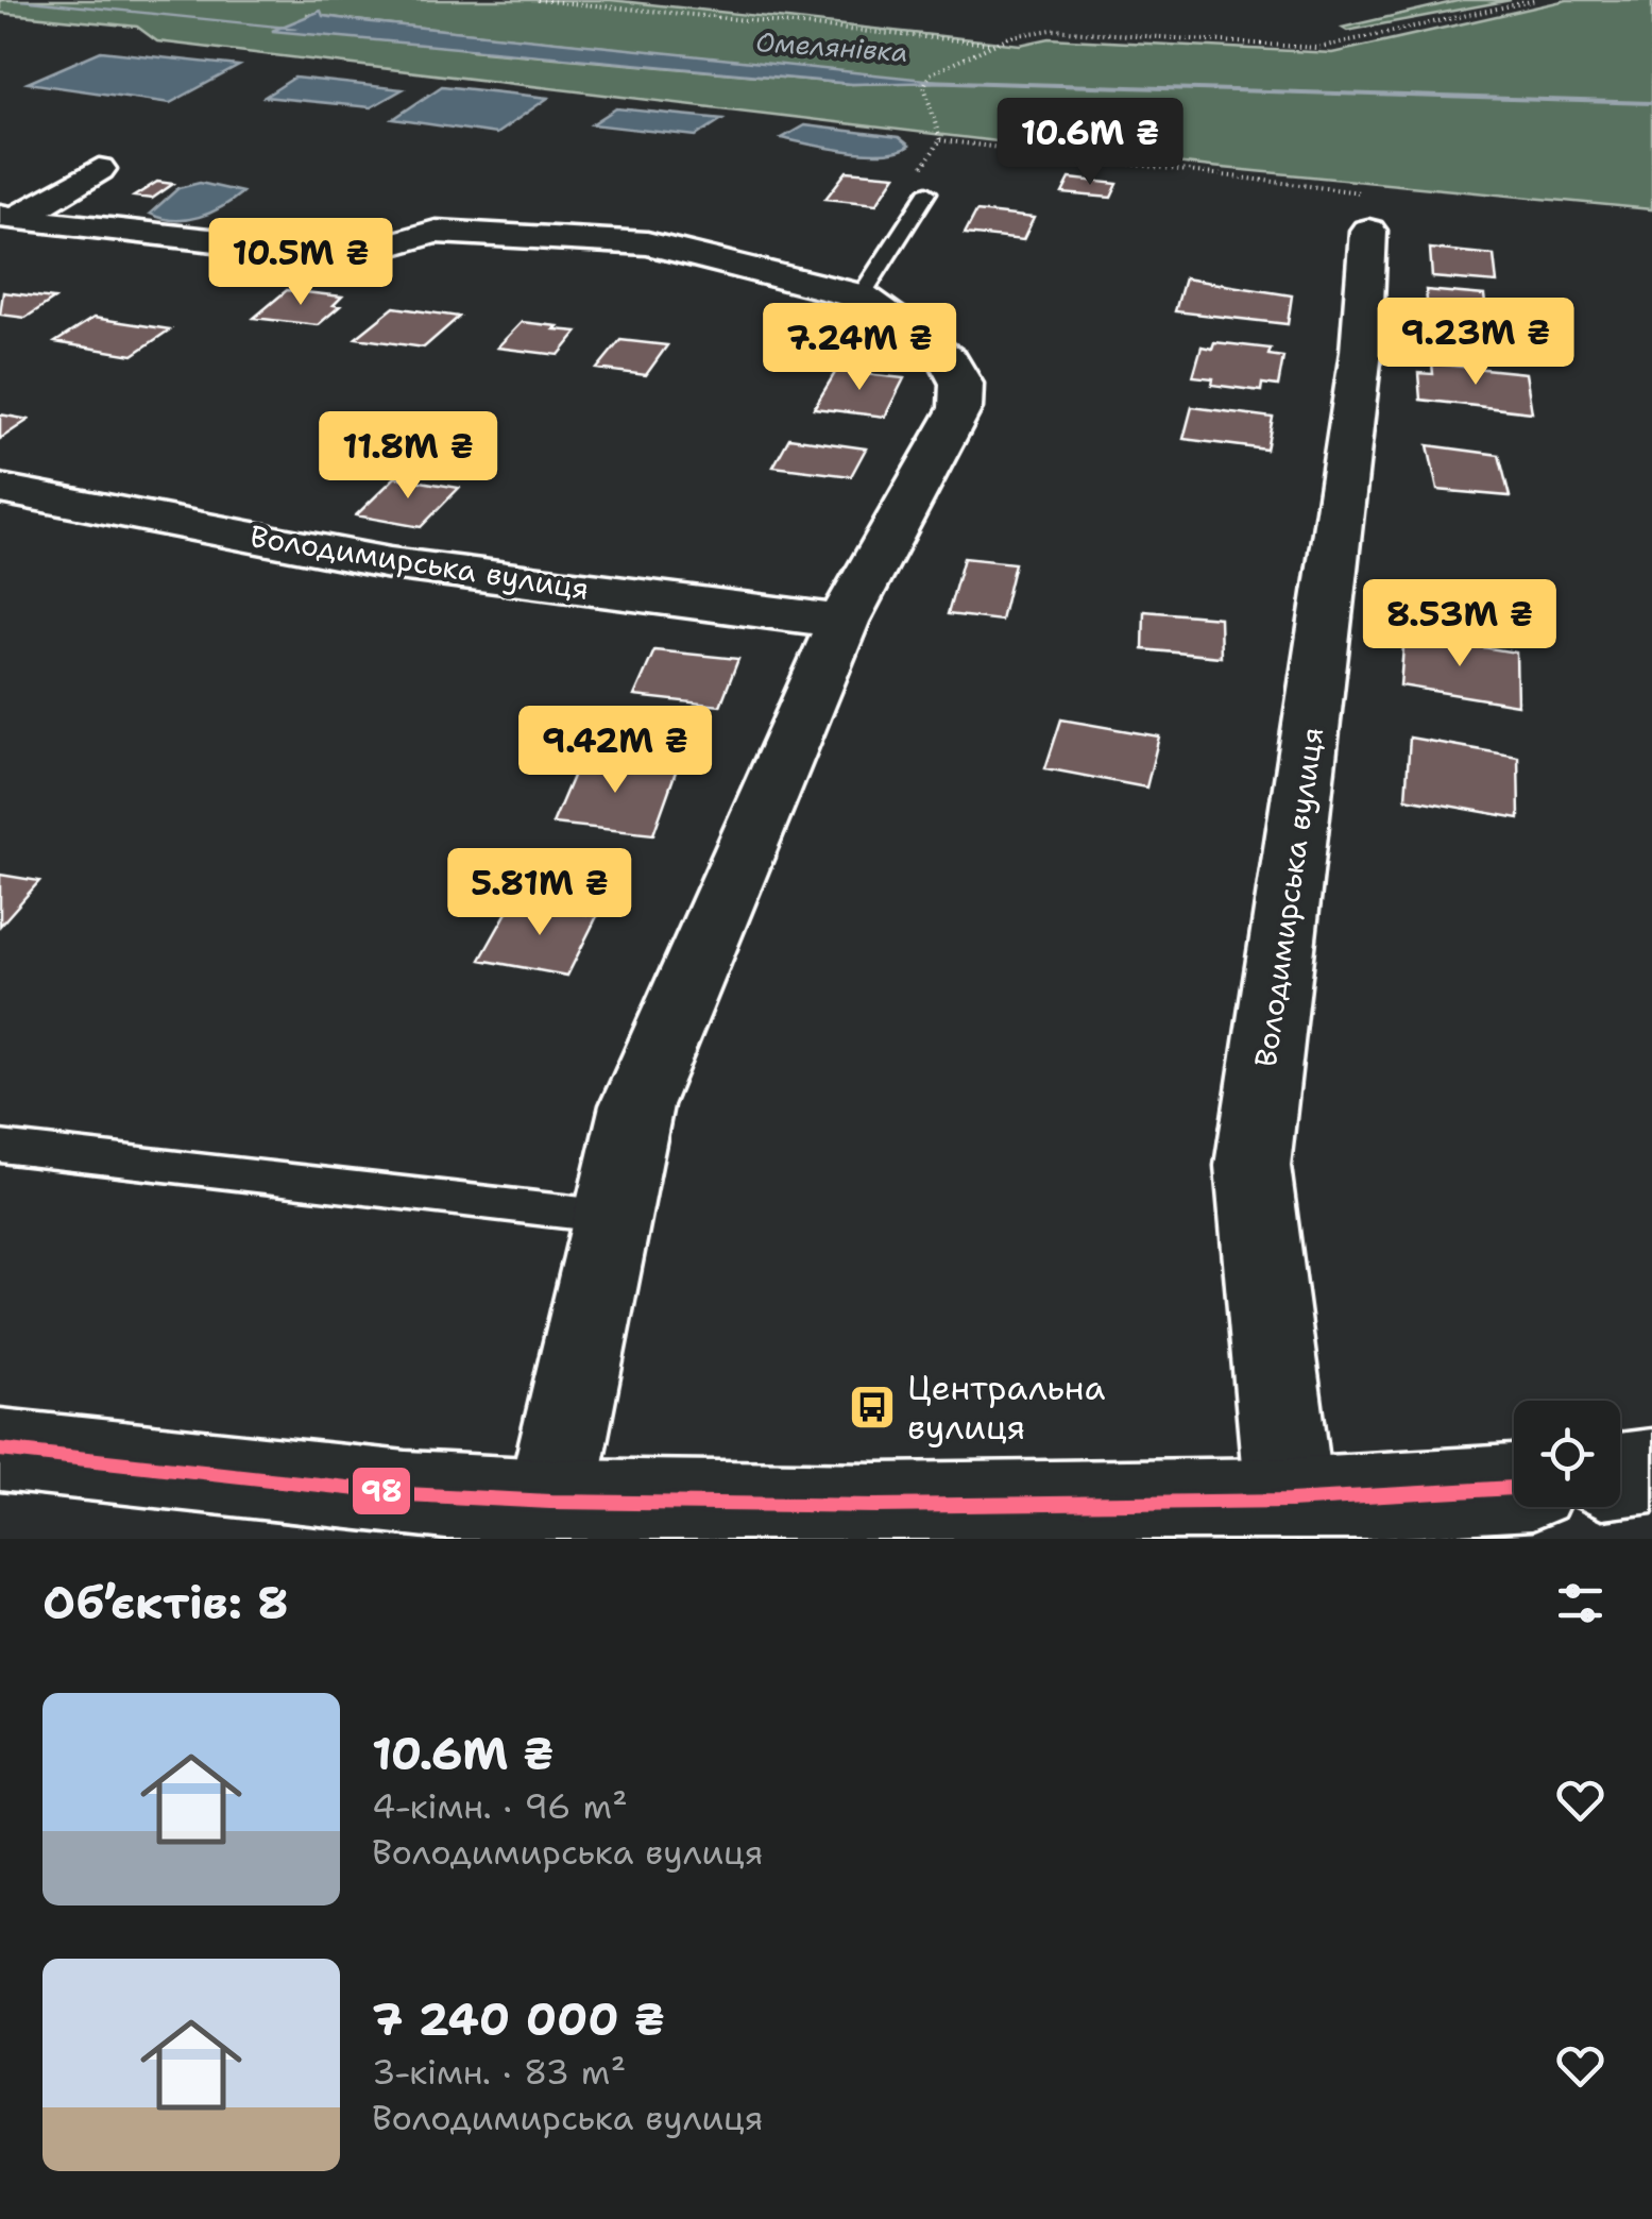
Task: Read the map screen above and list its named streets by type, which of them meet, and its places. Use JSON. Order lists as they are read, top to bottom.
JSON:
{
  "streets": {
    "street": ["Володимирська вулиця"]
  },
  "water": ["Омелянівка"],
  "places": {
    "bus stop": ["Центральна вулиця"]
  },
  "lines": ["transit line 98"],
  "page": {
    "price": [
      "10.6M ₴",
      "10.5M ₴",
      "9.23M ₴",
      "7.24M ₴",
      "11.8M ₴",
      "8.53M ₴",
      "9.42M ₴",
      "5.81M ₴"
    ],
    "heading": "Об’єктів: 8",
    "list": [
      {
        "name": "10.6M ₴",
        "note": "4-кімн. · 96 m² · Володимирська вулиця"
      },
      {
        "name": "7 240 000 ₴",
        "note": "3-кімн. · 83 m² · Володимирська вулиця"
      }
    ]
  }
}
